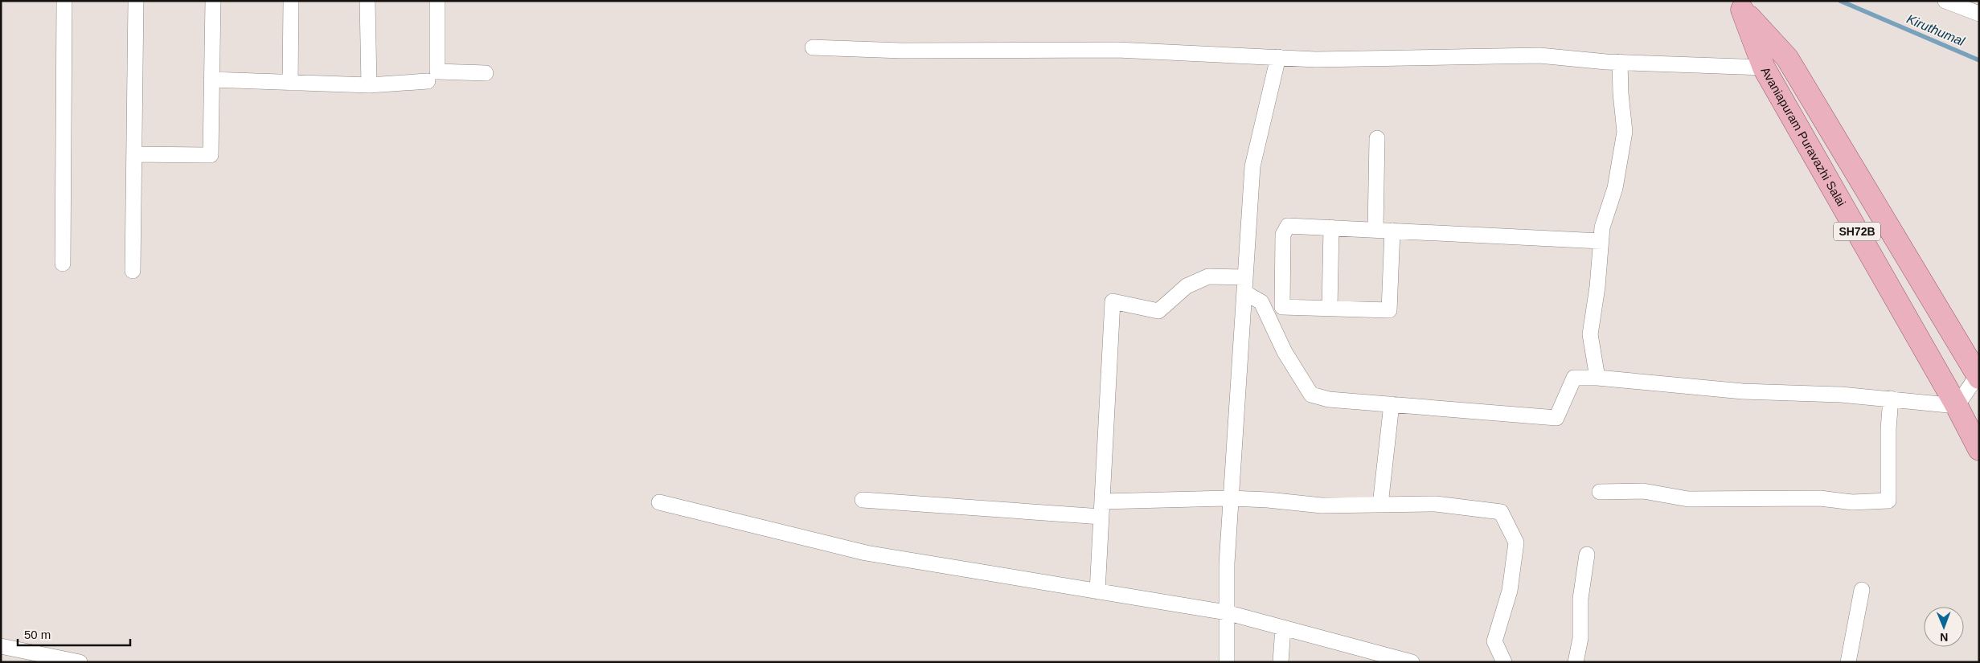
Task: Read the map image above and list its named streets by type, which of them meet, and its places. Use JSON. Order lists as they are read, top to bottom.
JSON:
{
  "streets": {
    "main road": ["Avaniapuram Puravazhi Salai", "SH72B"]
  },
  "water": ["Kiruthumal"],
  "scale_bar": "50 m",
  "north": "bottom"
}
